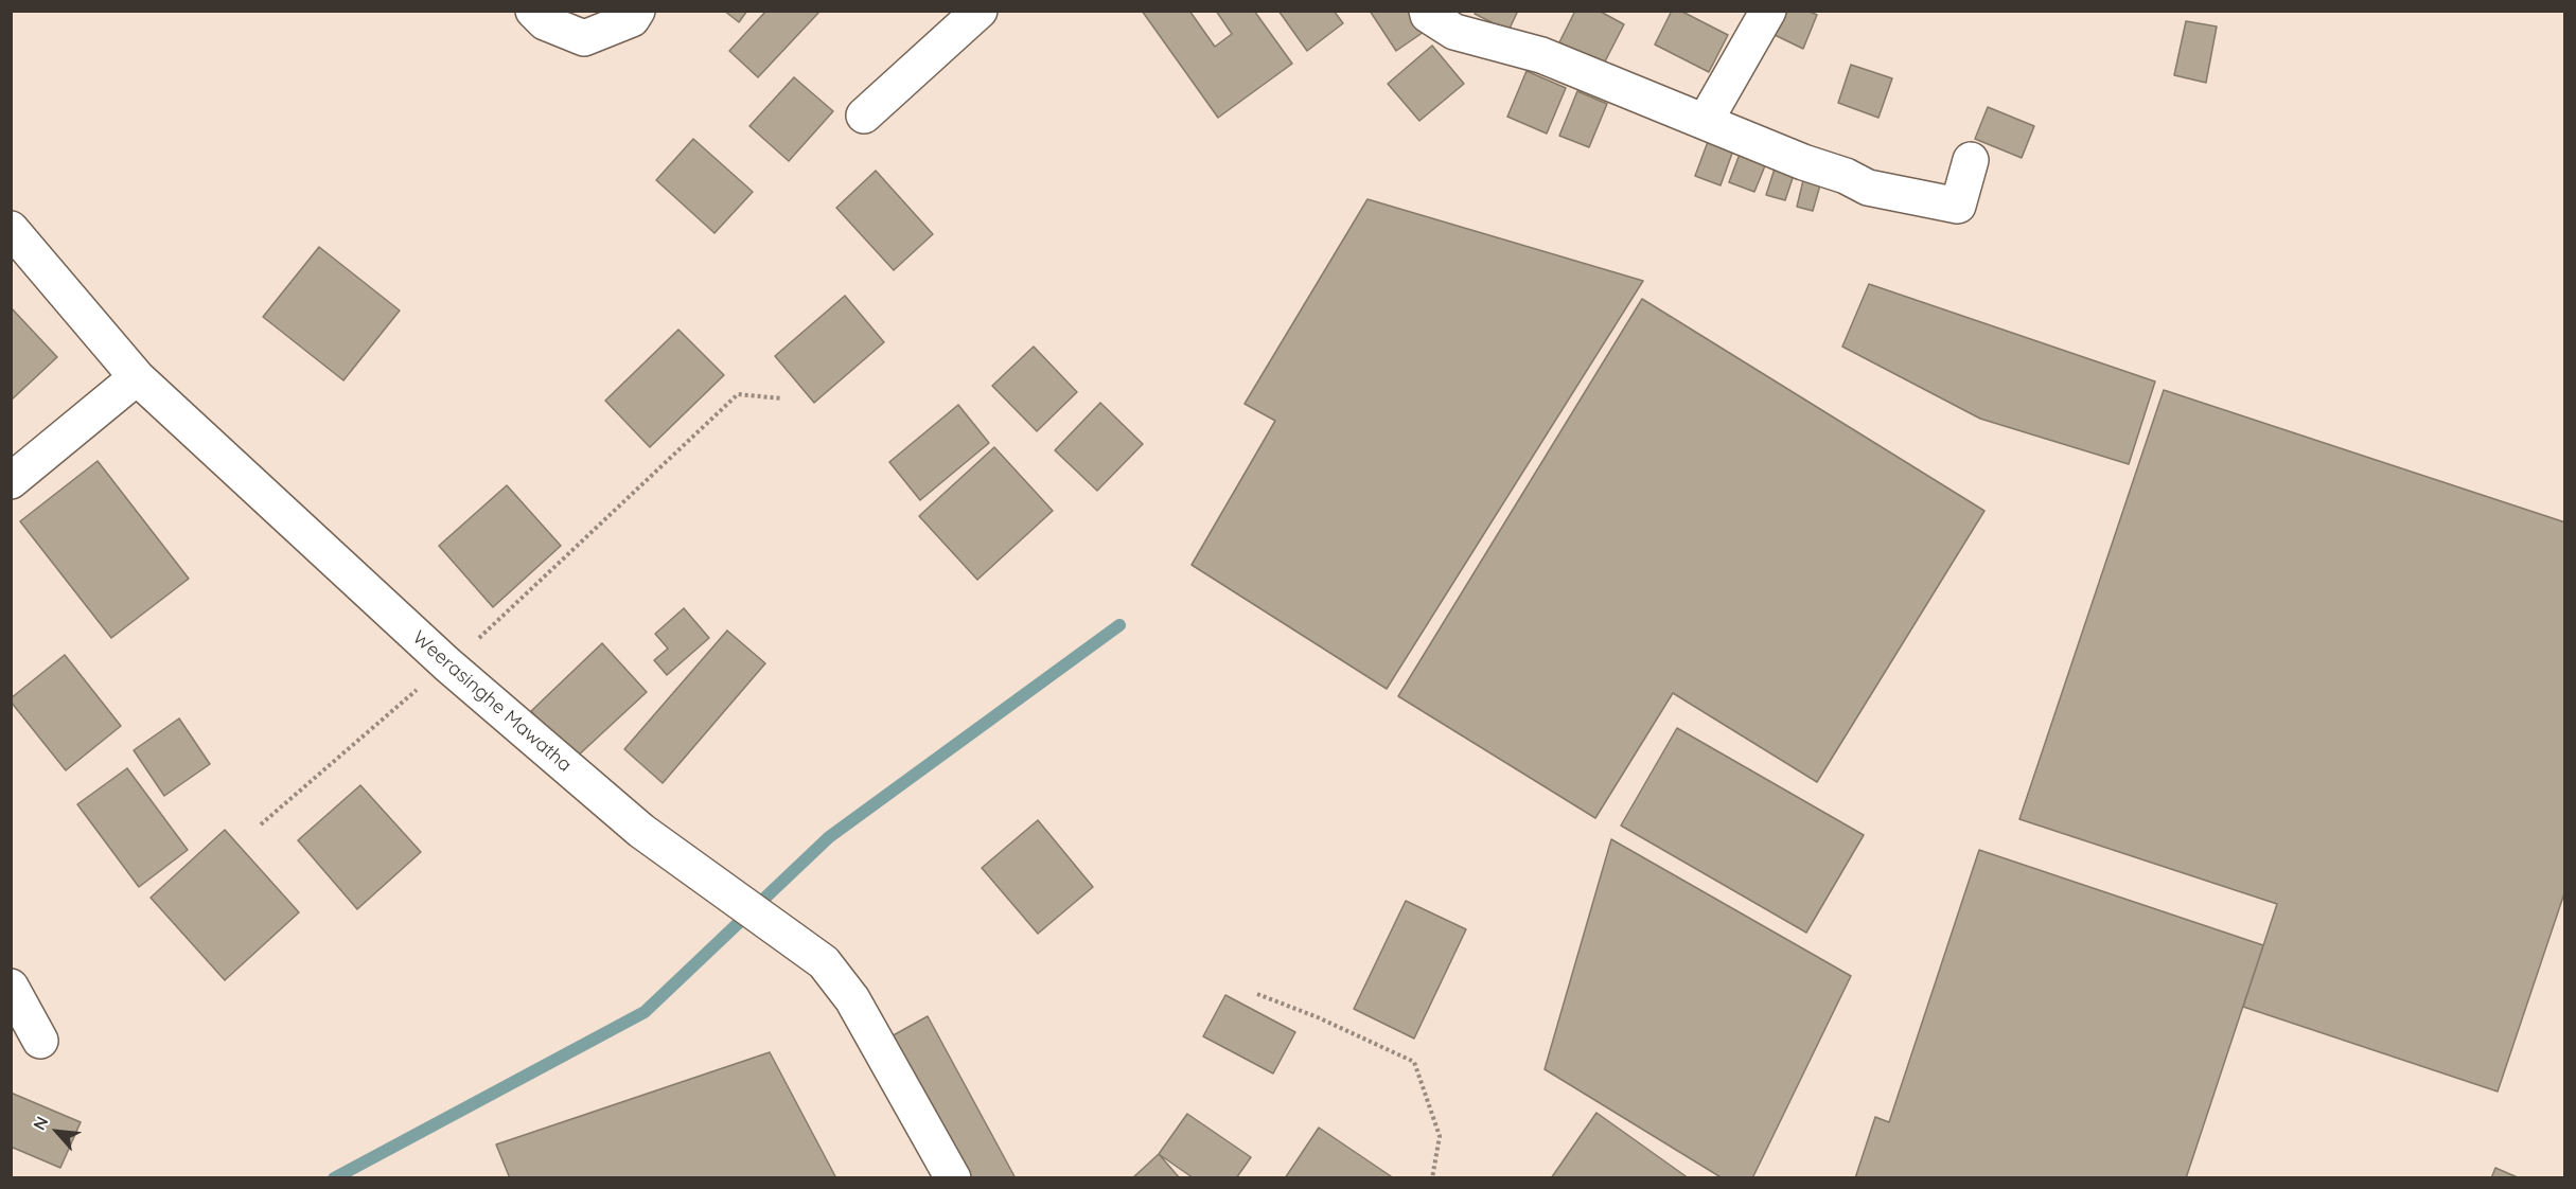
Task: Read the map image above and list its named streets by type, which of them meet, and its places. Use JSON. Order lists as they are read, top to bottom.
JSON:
{
  "streets": {
    "street": ["Weerasinghe Mawatha"]
  },
  "north": "top left"
}
